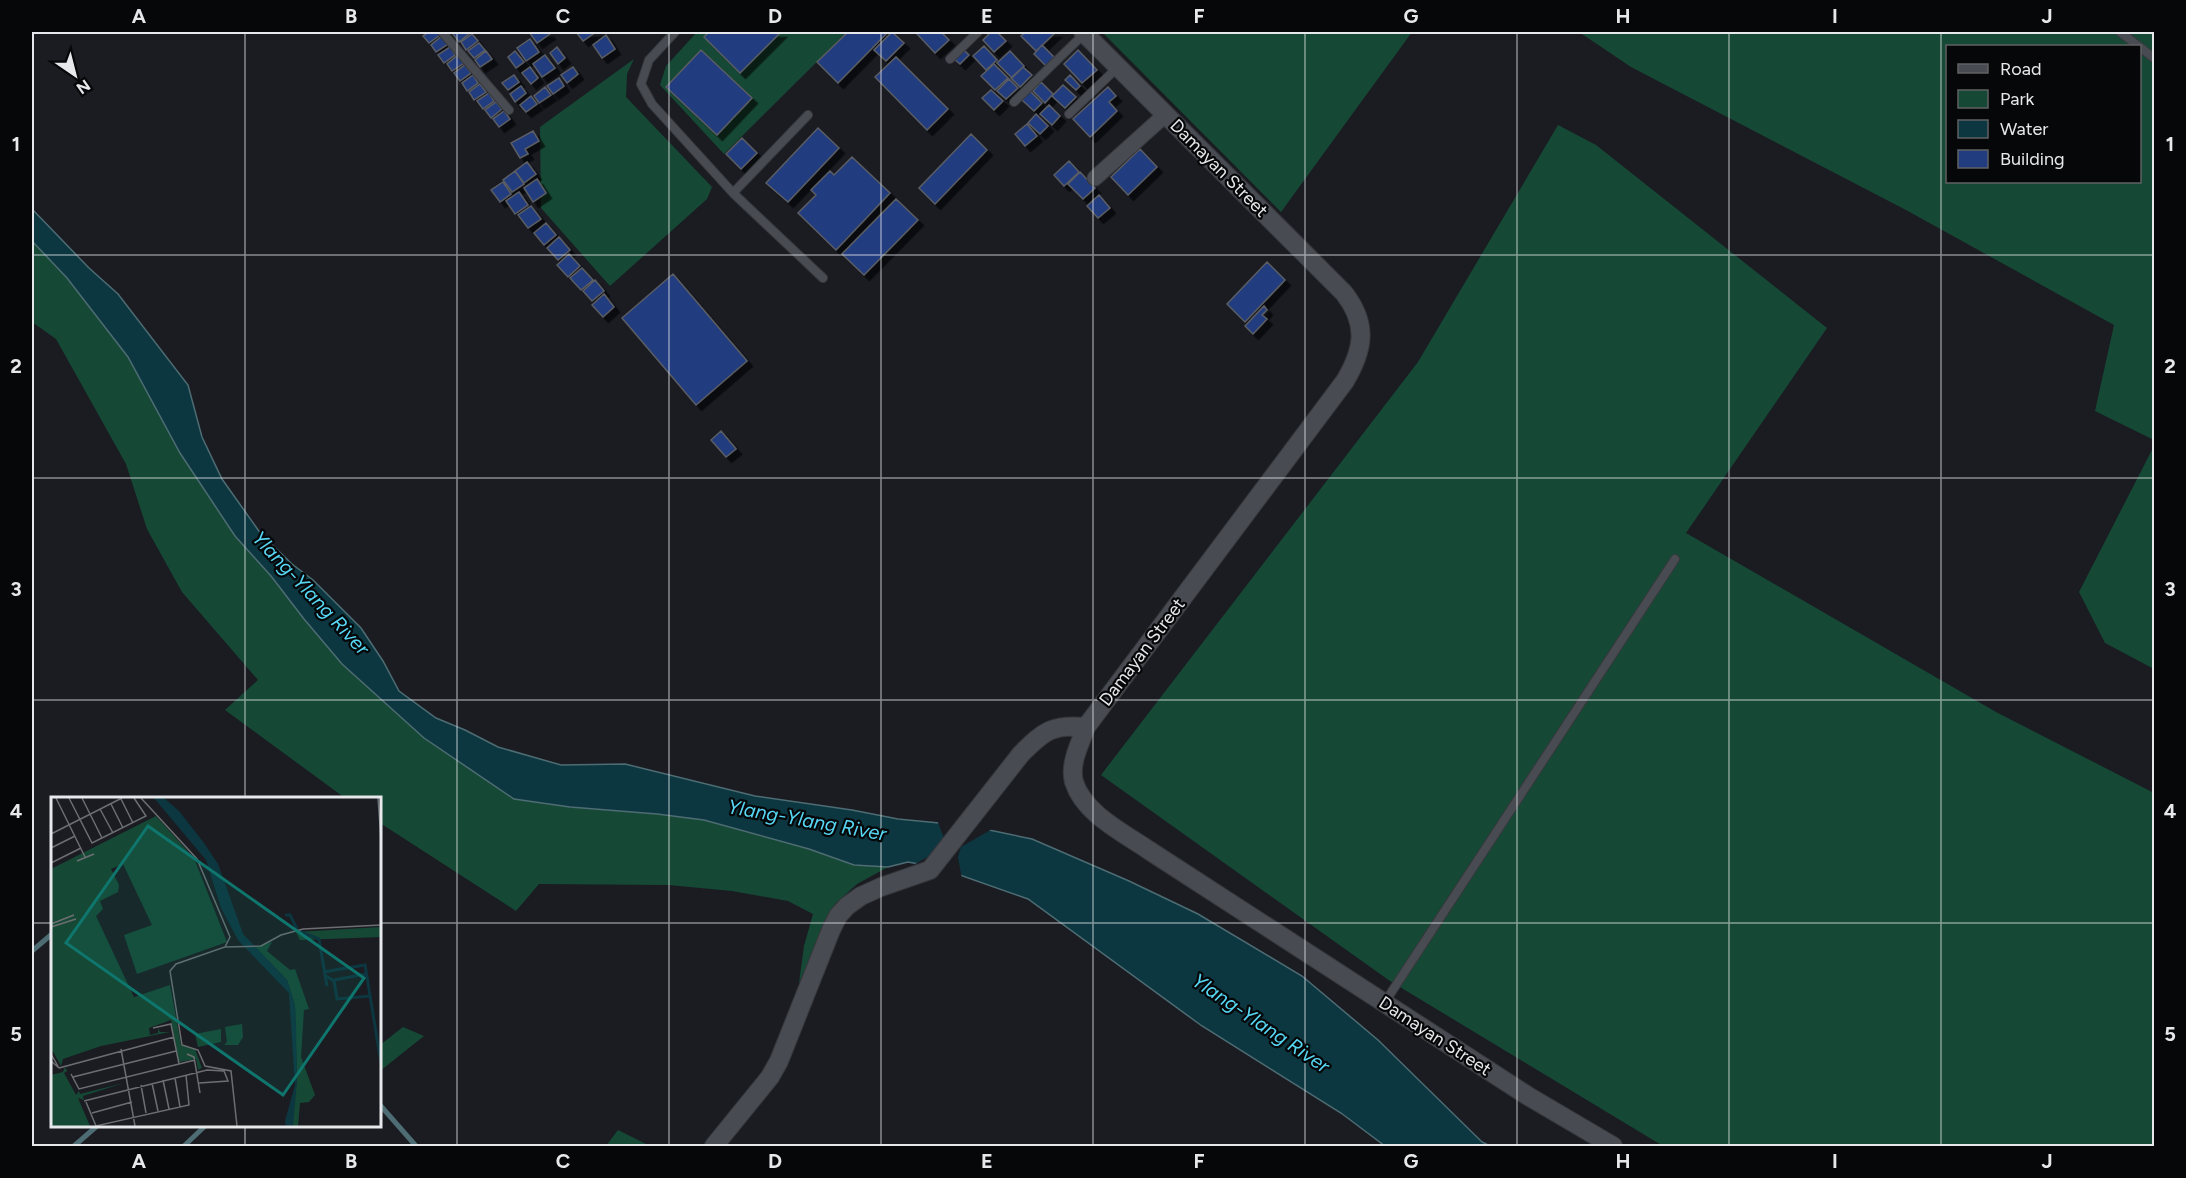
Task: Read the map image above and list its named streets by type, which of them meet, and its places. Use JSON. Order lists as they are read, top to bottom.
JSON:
{
  "streets": {
    "street": ["Damayan Street"]
  },
  "water": ["Ylang-Ylang River"],
  "legend": [
    "Road",
    "Park",
    "Water",
    "Building"
  ],
  "north": "bottom right",
  "grid": {
    "columns": [
      "A",
      "B",
      "C",
      "D",
      "E",
      "F",
      "G",
      "H",
      "I",
      "J"
    ],
    "rows": [
      "1",
      "2",
      "3",
      "4",
      "5"
    ]
  }
}
